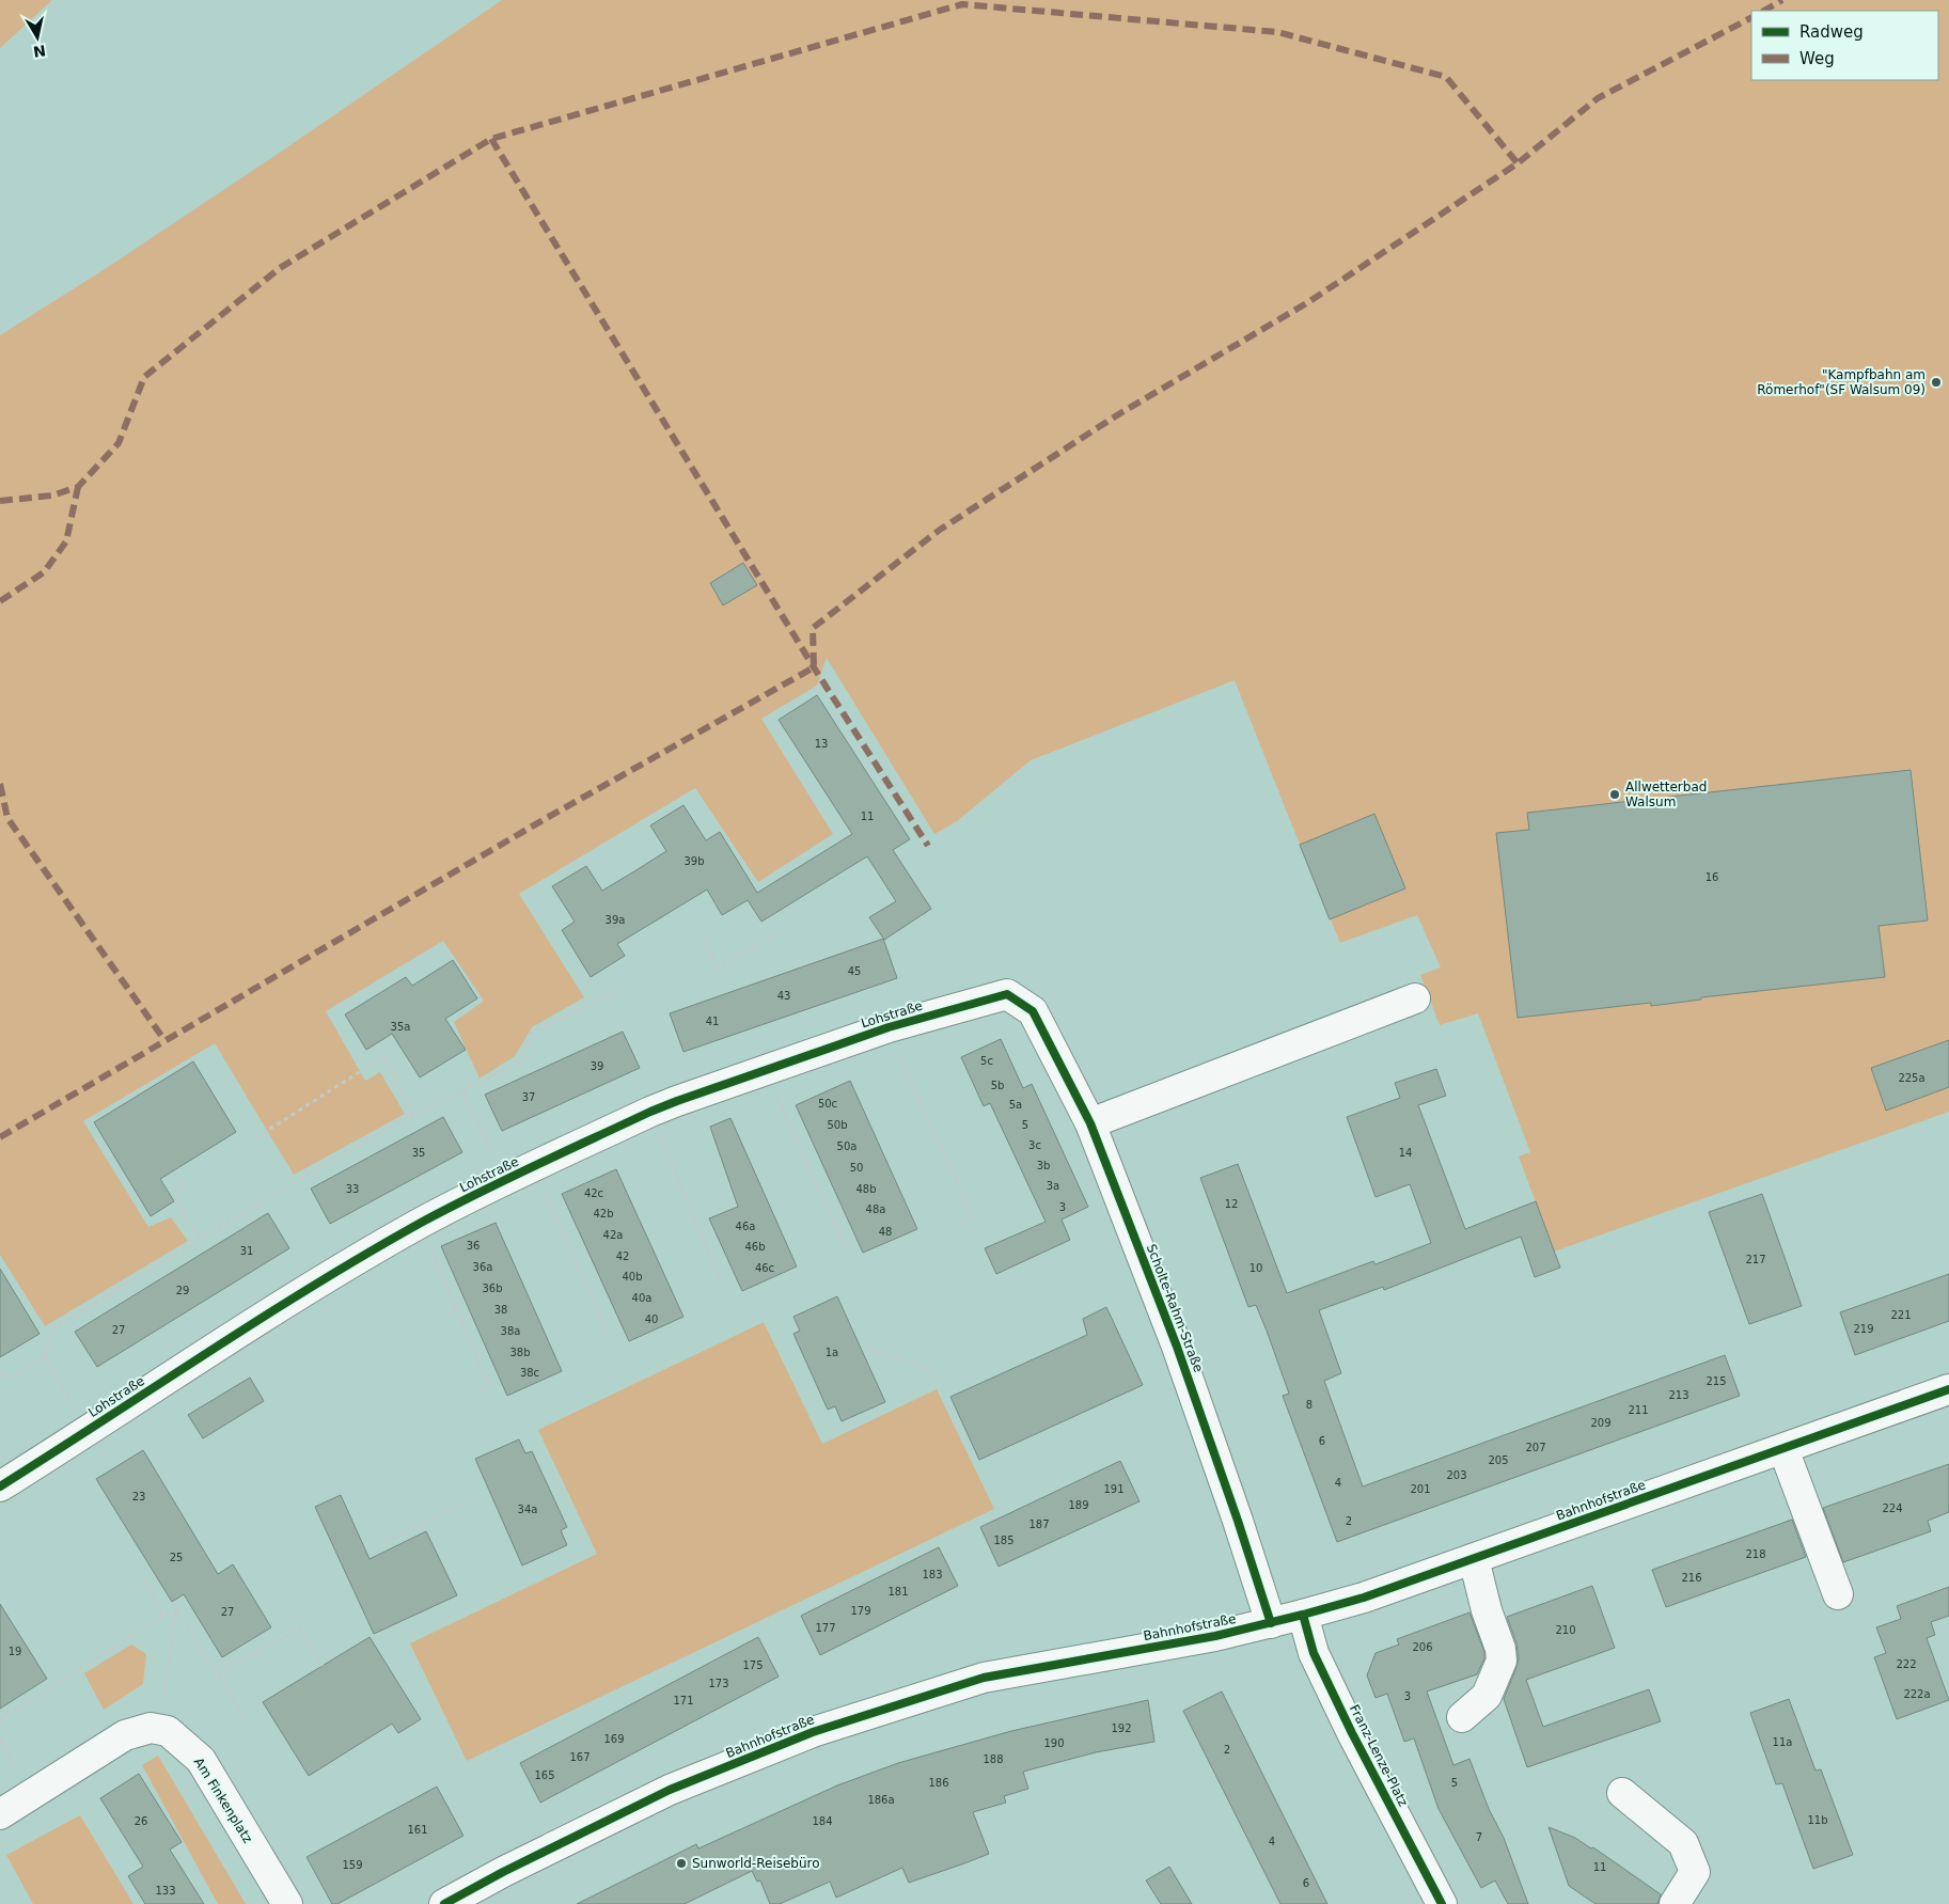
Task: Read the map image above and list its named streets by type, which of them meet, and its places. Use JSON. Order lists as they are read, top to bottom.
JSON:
{
  "streets": {
    "street": [
      "Lohstraße",
      "Scholte-Rahm-Straße",
      "Bahnhofstraße",
      "Franz-Lenze-Platz",
      "Am Finkenplatz"
    ]
  },
  "crossings": [
    ["Lohstraße", "Scholte-Rahm-Straße"],
    ["Scholte-Rahm-Straße", "Bahnhofstraße"],
    ["Bahnhofstraße", "Franz-Lenze-Platz"]
  ],
  "places": ["\"Kampfbahn am Römerhof\"(SF Walsum 09)", "Allwetterbad Walsum", "Sunworld-Reisebüro"],
  "house_numbers": [
    "13",
    "11",
    "39b",
    "16",
    "39a",
    "45",
    "43",
    "41",
    "35a",
    "5c",
    "39",
    "225a",
    "5b",
    "37",
    "50c",
    "5a",
    "50b",
    "5",
    "3c",
    "50a",
    "35",
    "14",
    "3b",
    "50",
    "3a",
    "33",
    "48b",
    "42c",
    "12",
    "3",
    "48a",
    "42b",
    "46a",
    "48",
    "42a",
    "36",
    "46b",
    "31",
    "42",
    "217",
    "36a",
    "46c",
    "10",
    "40b",
    "36b",
    "29",
    "40a",
    "38",
    "221",
    "40",
    "219",
    "27",
    "38a",
    "38b",
    "1a",
    "38c",
    "215",
    "213",
    "8",
    "211",
    "209",
    "6",
    "207",
    "205",
    "203",
    "4",
    "191",
    "201",
    "23",
    "189",
    "224",
    "34a",
    "2",
    "187",
    "185",
    "218",
    "25",
    "183",
    "216",
    "181",
    "179",
    "27",
    "177",
    "210",
    "206",
    "19",
    "222",
    "175",
    "173",
    "222a",
    "3",
    "171",
    "192",
    "169",
    "11a",
    "190",
    "2",
    "167",
    "188",
    "165",
    "186",
    "5",
    "186a",
    "11b",
    "26",
    "184",
    "161",
    "7",
    "4",
    "159",
    "11",
    "6",
    "133"
  ],
  "legend": ["Radweg", "Weg"],
  "north": "bottom"
}
